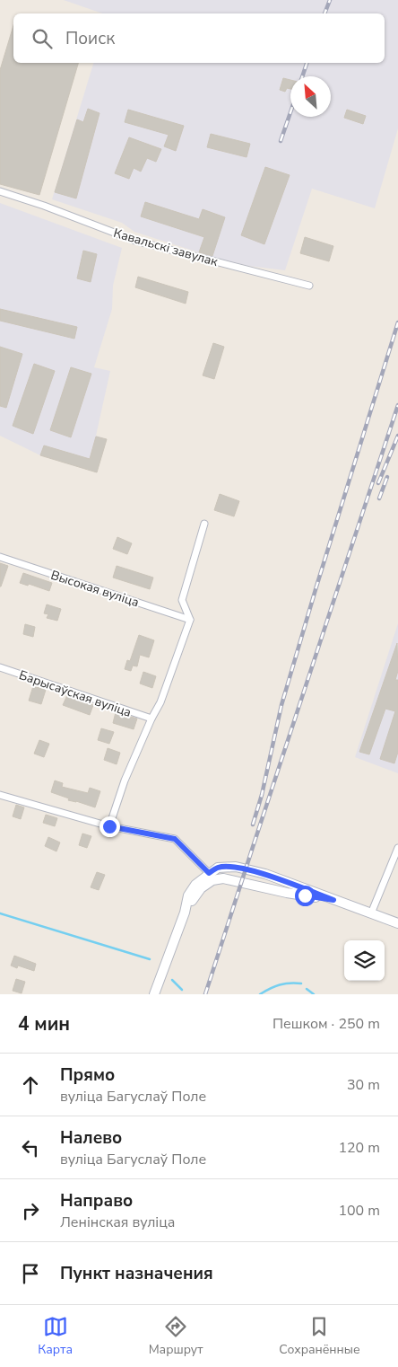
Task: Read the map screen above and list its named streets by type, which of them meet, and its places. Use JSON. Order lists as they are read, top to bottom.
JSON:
{
  "streets": {
    "street": ["Кавальскі завулак", "Высокая вуліца", "Барысаўская вуліца"]
  },
  "north": "top left",
  "page": {
    "search": "Поиск",
    "heading": ["4 мин", "Пешком · 250 m"],
    "list": [
      ["Прямо", "вуліца Багуслаў Поле", "30 m"],
      ["Налево", "вуліца Багуслаў Поле", "120 m"],
      ["Направо", "Ленінская вуліца", "100 m"],
      "Пункт назначения"
    ],
    "nav": ["Карта", "Маршрут", "Сохранённые"]
  }
}
